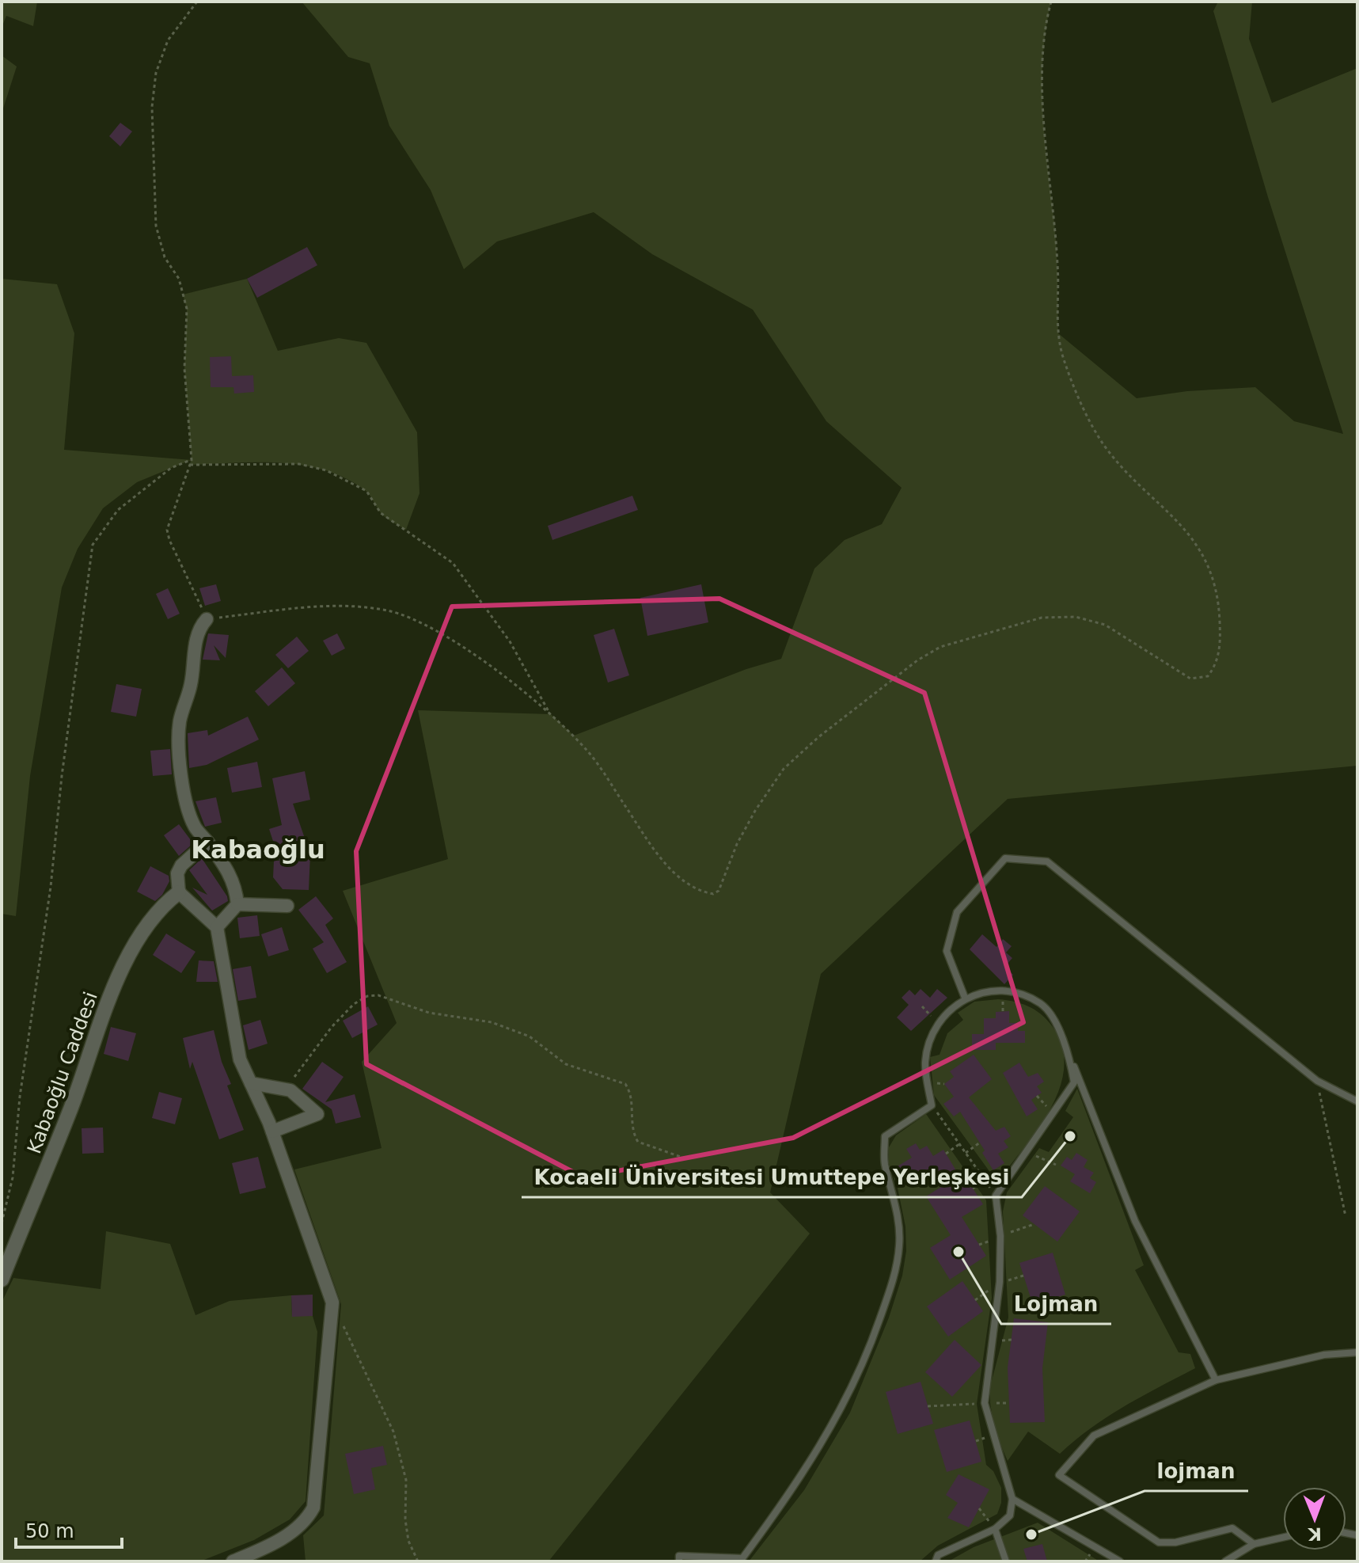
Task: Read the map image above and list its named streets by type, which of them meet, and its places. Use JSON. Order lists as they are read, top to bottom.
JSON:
{
  "streets": {
    "street": ["Kabaoğlu Caddesi"]
  },
  "districts": ["Kabaoğlu"],
  "places": ["Kocaeli Üniversitesi Umuttepe Yerleşkesi", "Lojman", "lojman"],
  "scale_bar": "50 m",
  "north": "bottom"
}
